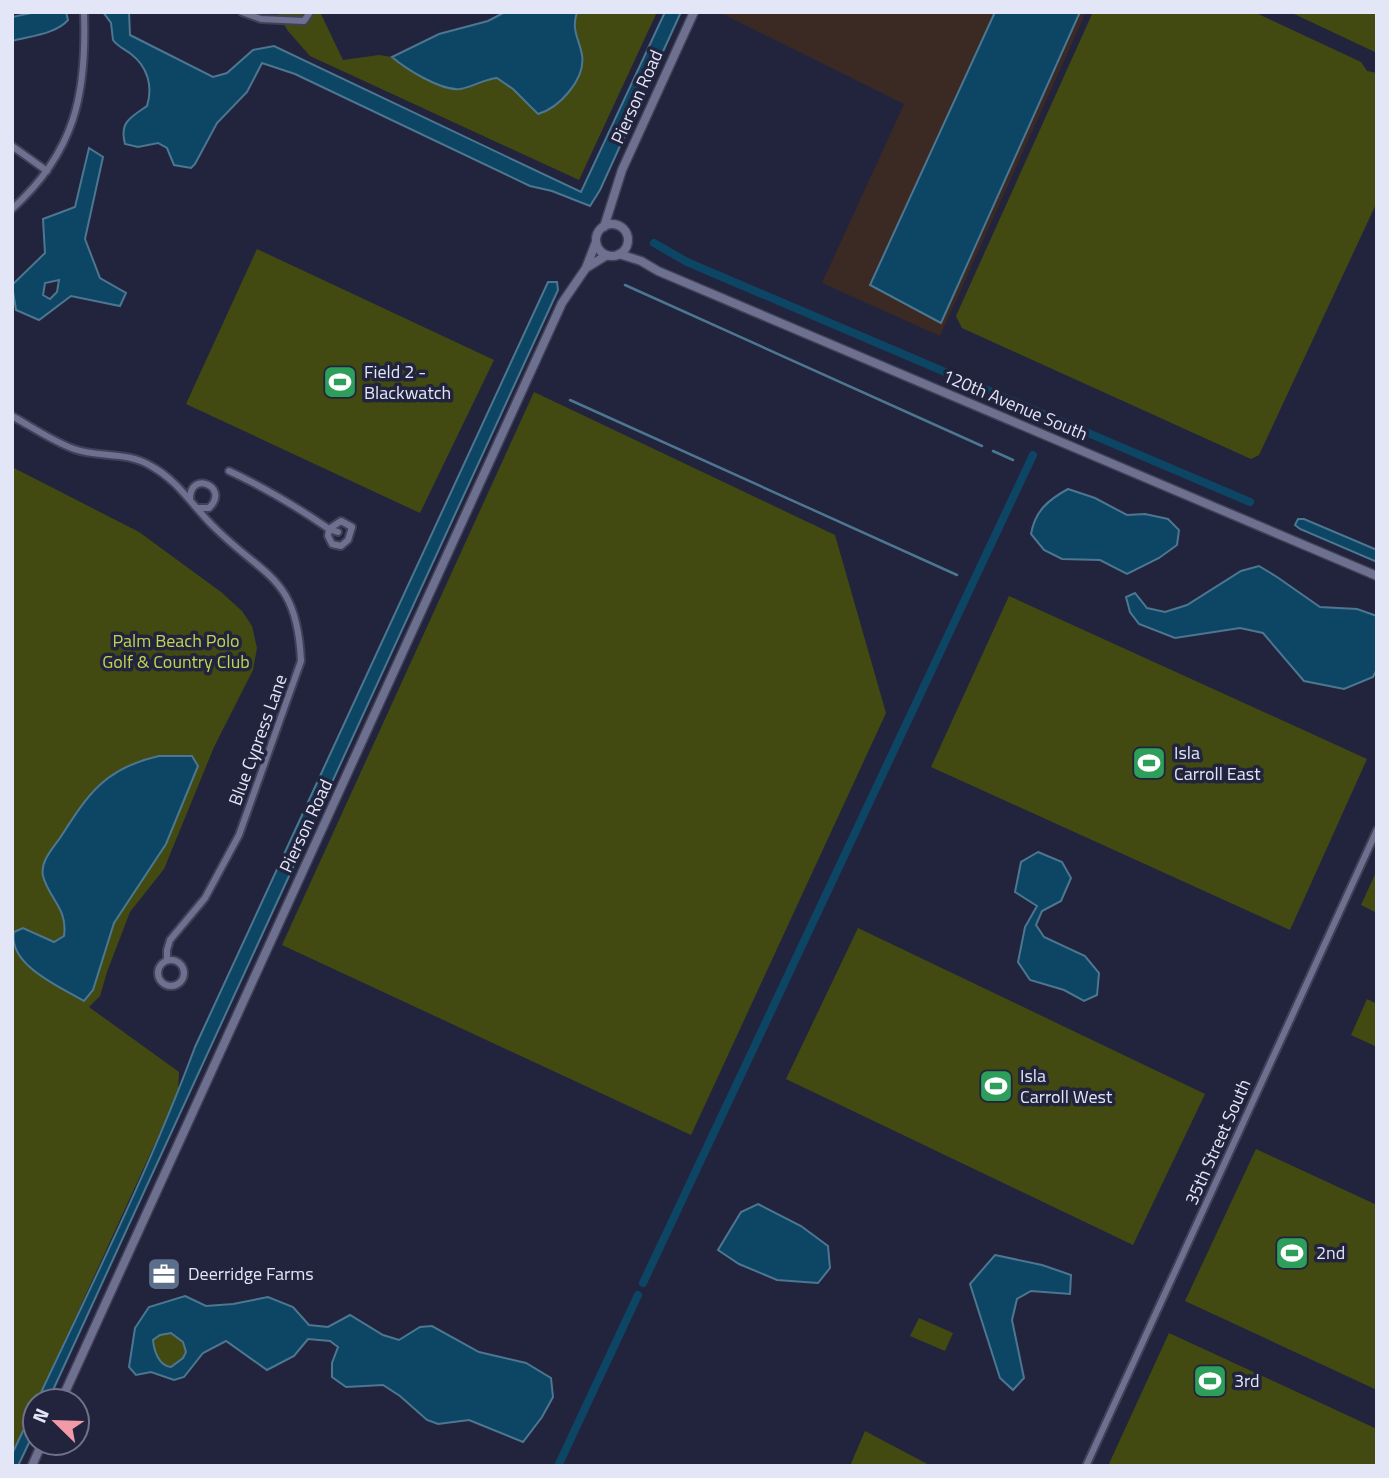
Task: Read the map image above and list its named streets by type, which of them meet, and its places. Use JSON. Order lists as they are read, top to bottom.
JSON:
{
  "streets": {
    "street": [
      "Pierson Road",
      "120th Avenue South",
      "Blue Cypress Lane",
      "35th Street South"
    ]
  },
  "crossings": [
    ["Pierson Road", "120th Avenue South"]
  ],
  "parks": ["Palm Beach Polo Golf & Country Club"],
  "places": {
    "sports": [
      "Field 2 - Blackwatch",
      "Isla Carroll East",
      "Isla Carroll West",
      "2nd",
      "3rd"
    ],
    "office": ["Deerridge Farms"]
  },
  "north": "top left"
}
